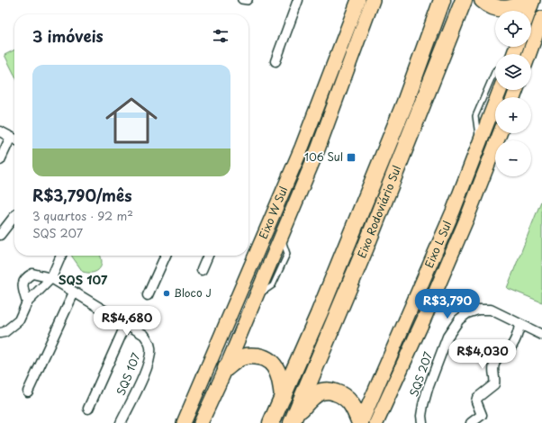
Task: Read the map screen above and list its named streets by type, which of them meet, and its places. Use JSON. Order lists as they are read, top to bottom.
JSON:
{
  "streets": {
    "highway": ["Eixo Rodoviário Sul"],
    "main road": ["Eixo W Sul", "Eixo L Sul"],
    "street": ["SQS 107", "SQS 207"]
  },
  "districts": ["SQS 107"],
  "places": {
    "transit": ["106 Sul"],
    "other": ["Bloco J"]
  },
  "page": {
    "map_buttons": ["+", "−"],
    "heading": "3 imóveis",
    "list": [
      {
        "name": "R$3,790/mês",
        "note": "3 quartos · 92 m² · SQS 207"
      }
    ],
    "price": ["R$3,790", "R$4,680", "R$4,030"]
  }
}
